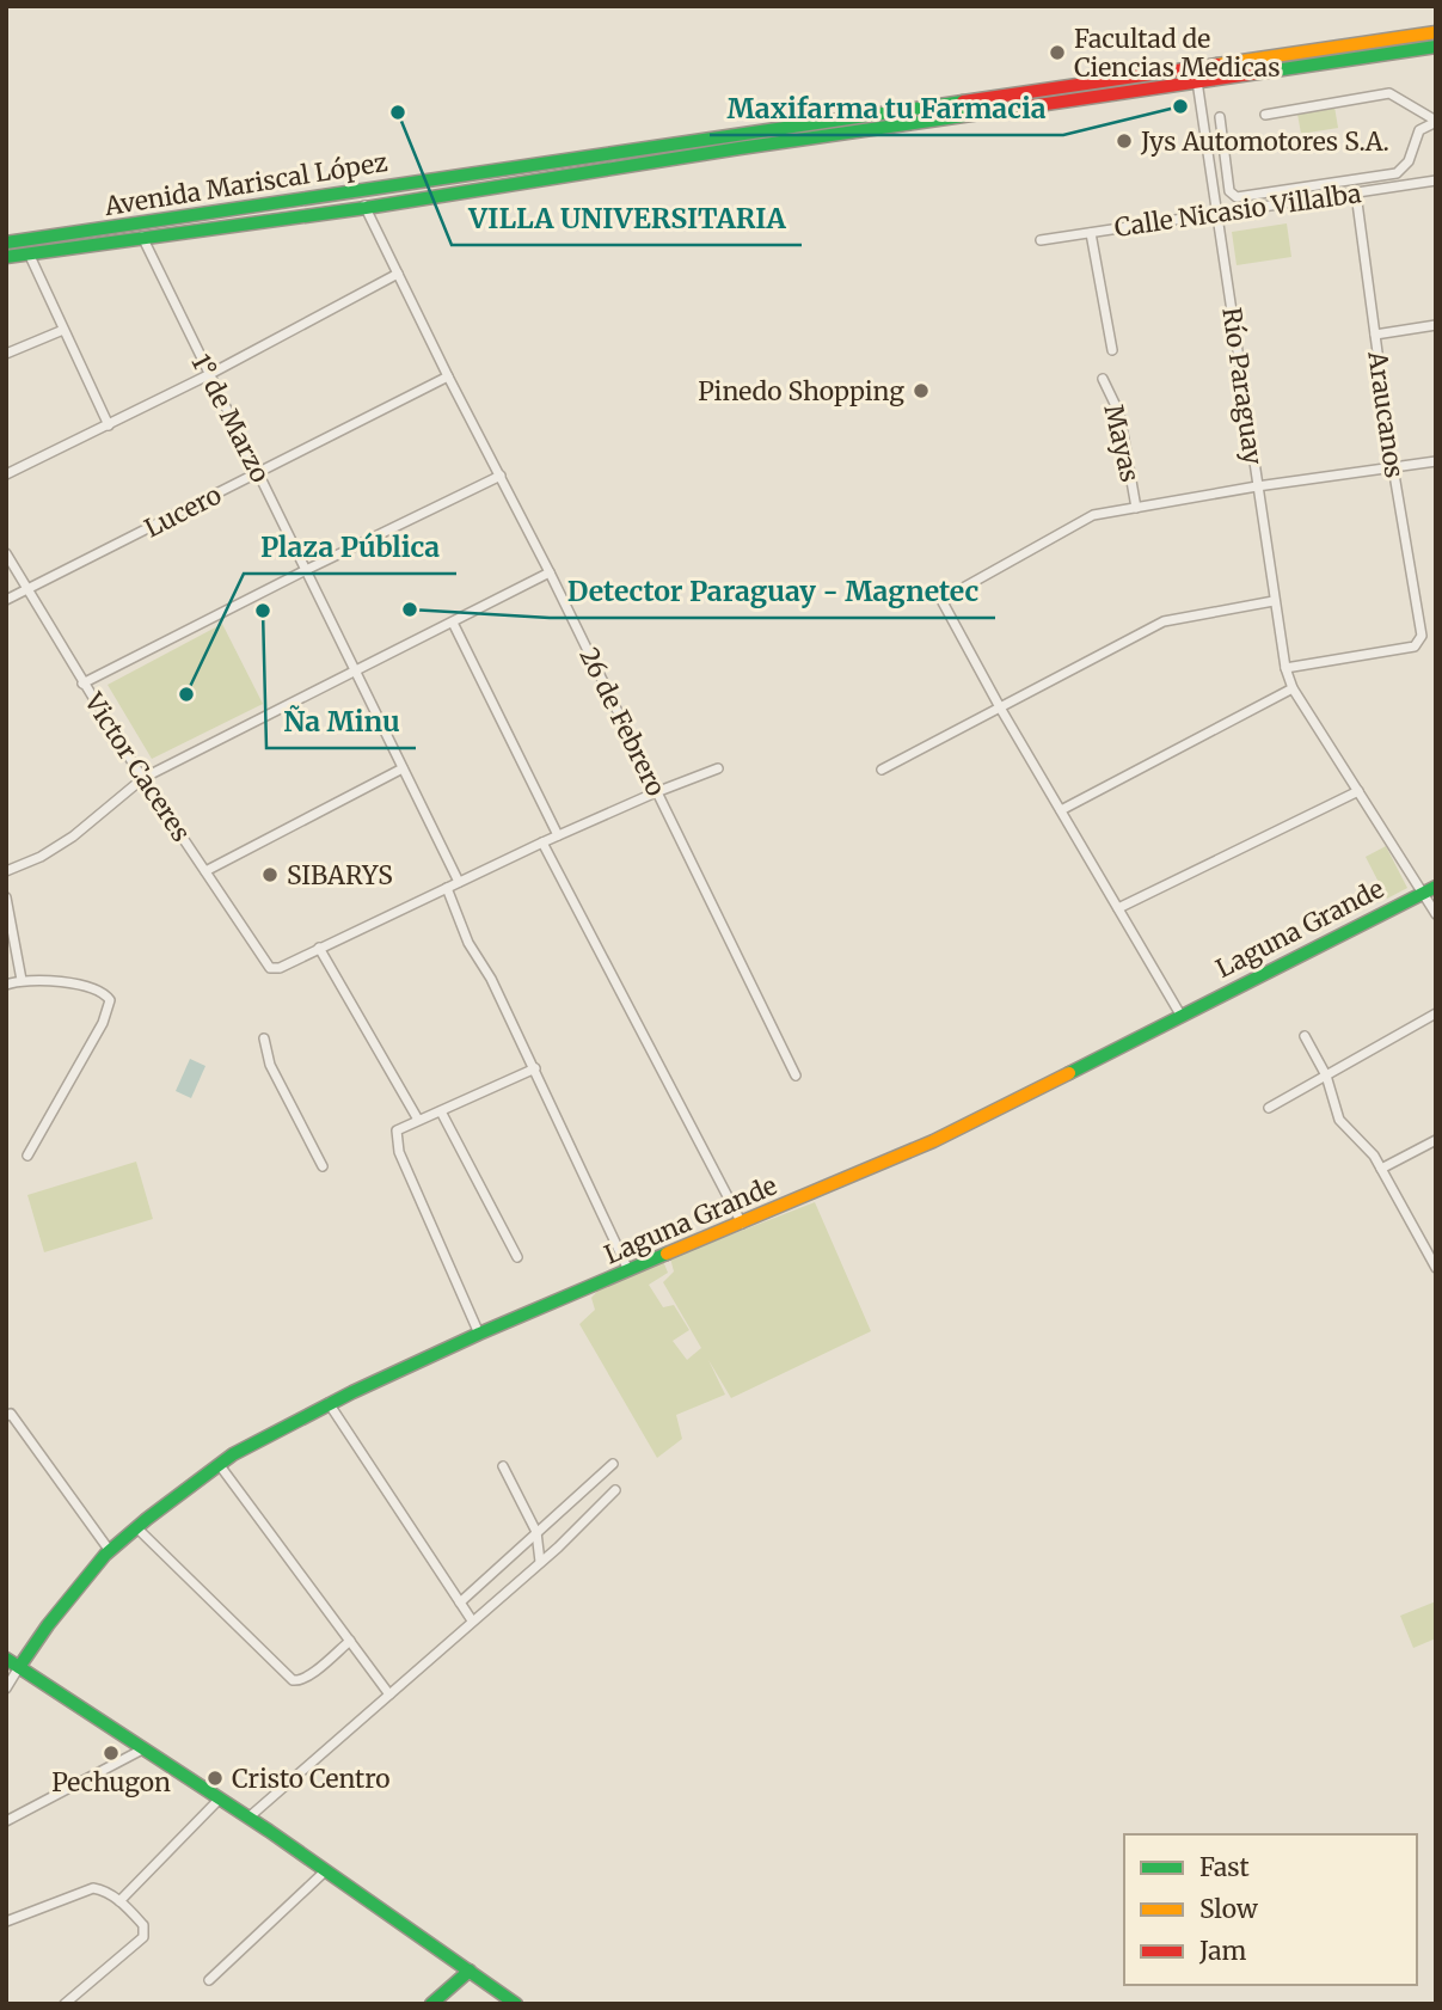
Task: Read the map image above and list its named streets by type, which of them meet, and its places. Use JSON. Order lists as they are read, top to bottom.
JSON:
{
  "streets": {
    "main road": ["Avenida Mariscal López", "Laguna Grande"],
    "street": [
      "Calle Nicasio Villalba",
      "Río Paraguay",
      "Araucanos",
      "1° de Marzo",
      "Mayas",
      "Lucero",
      "26 de Febrero",
      "Victor Caceres"
    ]
  },
  "crossings": [
    ["Avenida Mariscal López", "1° de Marzo"],
    ["Avenida Mariscal López", "26 de Febrero"],
    ["Calle Nicasio Villalba", "Río Paraguay"],
    ["Calle Nicasio Villalba", "Araucanos"],
    ["Río Paraguay", "Araucanos"],
    ["Río Paraguay", "Laguna Grande"],
    ["1° de Marzo", "Lucero"],
    ["Lucero", "26 de Febrero"],
    ["Lucero", "Victor Caceres"]
  ],
  "places": [
    "Facultad de Ciencias Medicas",
    "Maxifarma tu Farmacia",
    "VILLA UNIVERSITARIA",
    "Jys Automotores S.A.",
    "Pinedo Shopping",
    "Detector Paraguay - Magnetec",
    "Ña Minu",
    "Plaza Pública",
    "SIBARYS",
    "Pechugon",
    "Cristo Centro"
  ],
  "legend": ["Fast", "Slow", "Jam"]
}
